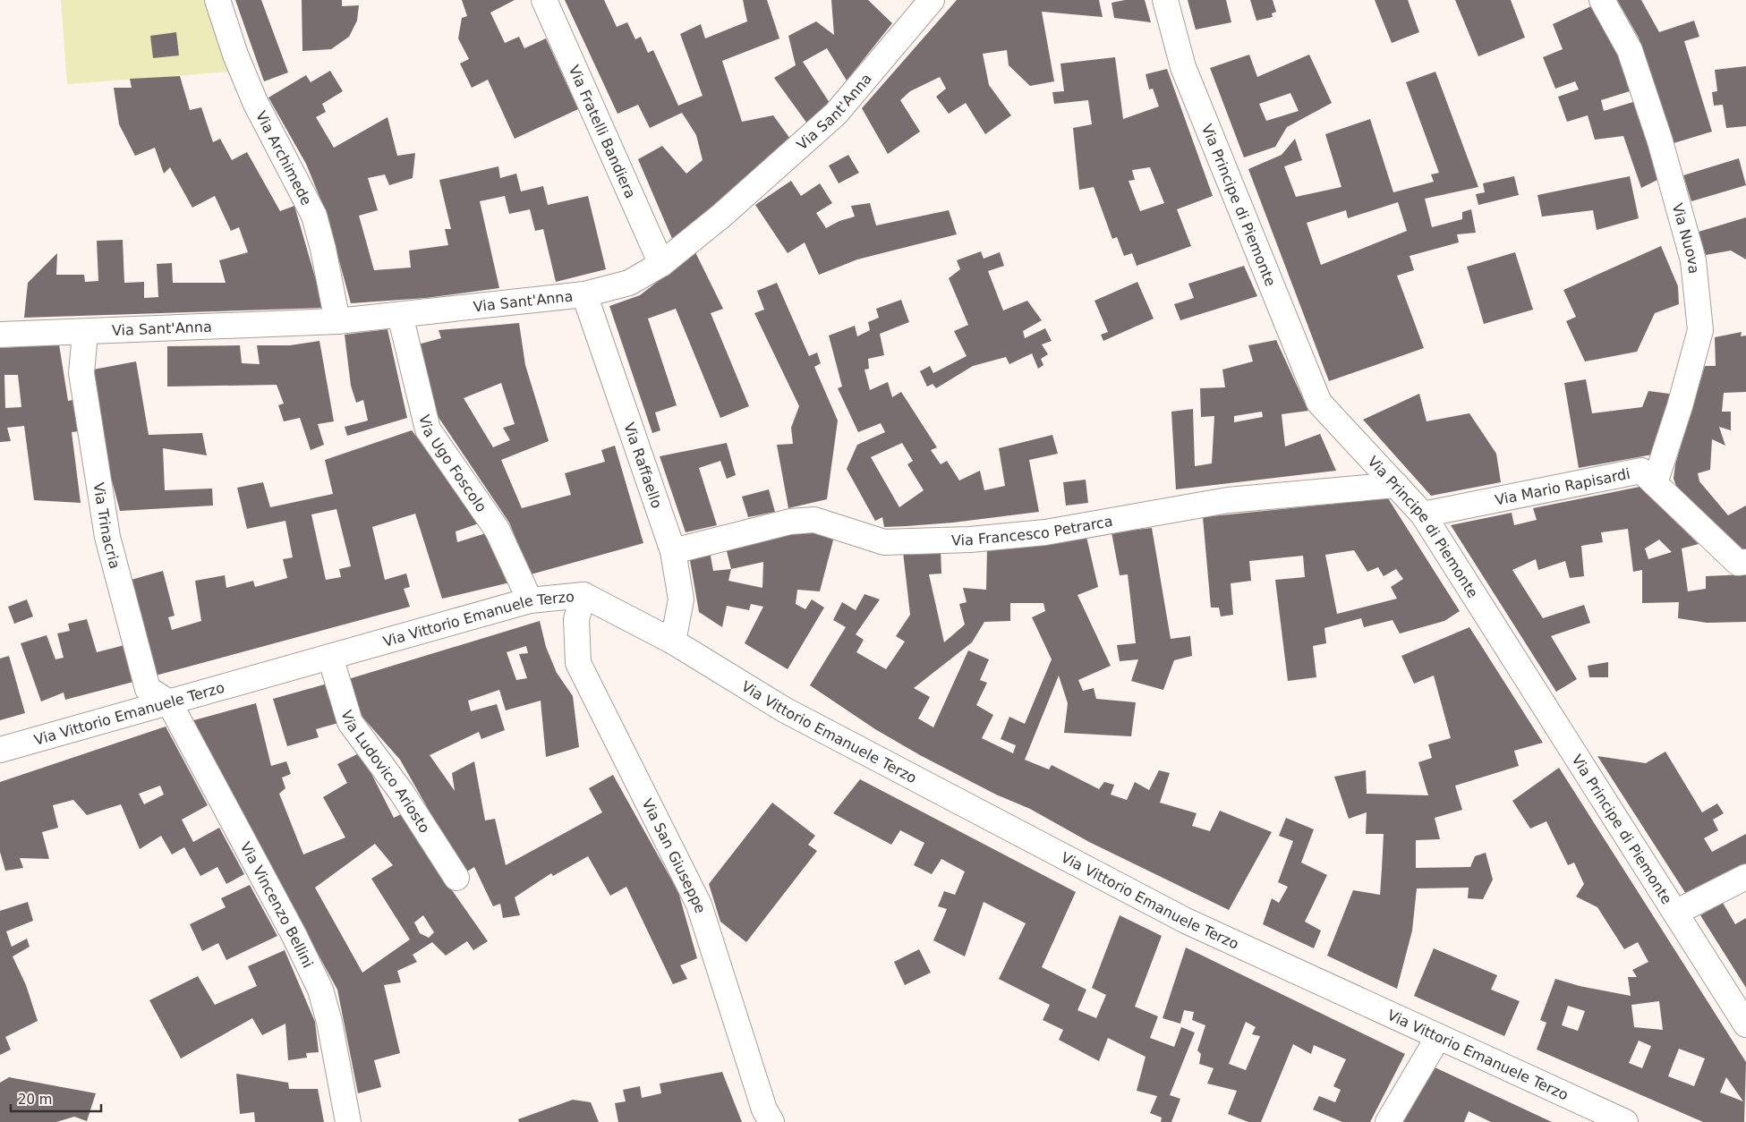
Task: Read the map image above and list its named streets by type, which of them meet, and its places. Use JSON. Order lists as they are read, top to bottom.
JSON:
{
  "streets": {
    "street": [
      "Via Sant'Anna",
      "Via Fratelli Bandiera",
      "Via Archimede",
      "Via Principe di Piemonte",
      "Via Nuova",
      "Via Ugo Foscolo",
      "Via Raffaello",
      "Via Mario Rapisardi",
      "Via Trinacria",
      "Via Francesco Petrarca",
      "Via Vittorio Emanuele Terzo",
      "Via Ludovico Ariosto",
      "Via San Giuseppe",
      "Via Vincenzo Bellini"
    ]
  },
  "crossings": [
    ["Via Sant'Anna", "Via Fratelli Bandiera"],
    ["Via Sant'Anna", "Via Archimede"],
    ["Via Sant'Anna", "Via Ugo Foscolo"],
    ["Via Sant'Anna", "Via Raffaello"],
    ["Via Sant'Anna", "Via Trinacria"],
    ["Via Principe di Piemonte", "Via Mario Rapisardi"],
    ["Via Principe di Piemonte", "Via Francesco Petrarca"],
    ["Via Nuova", "Via Mario Rapisardi"],
    ["Via Ugo Foscolo", "Via Vittorio Emanuele Terzo"],
    ["Via Raffaello", "Via Francesco Petrarca"],
    ["Via Raffaello", "Via Vittorio Emanuele Terzo"],
    ["Via Trinacria", "Via Vittorio Emanuele Terzo"],
    ["Via Trinacria", "Via Vincenzo Bellini"],
    ["Via Vittorio Emanuele Terzo", "Via Ludovico Ariosto"],
    ["Via Vittorio Emanuele Terzo", "Via San Giuseppe"],
    ["Via Vittorio Emanuele Terzo", "Via Vincenzo Bellini"]
  ],
  "scale_bar": "20 m"
}
